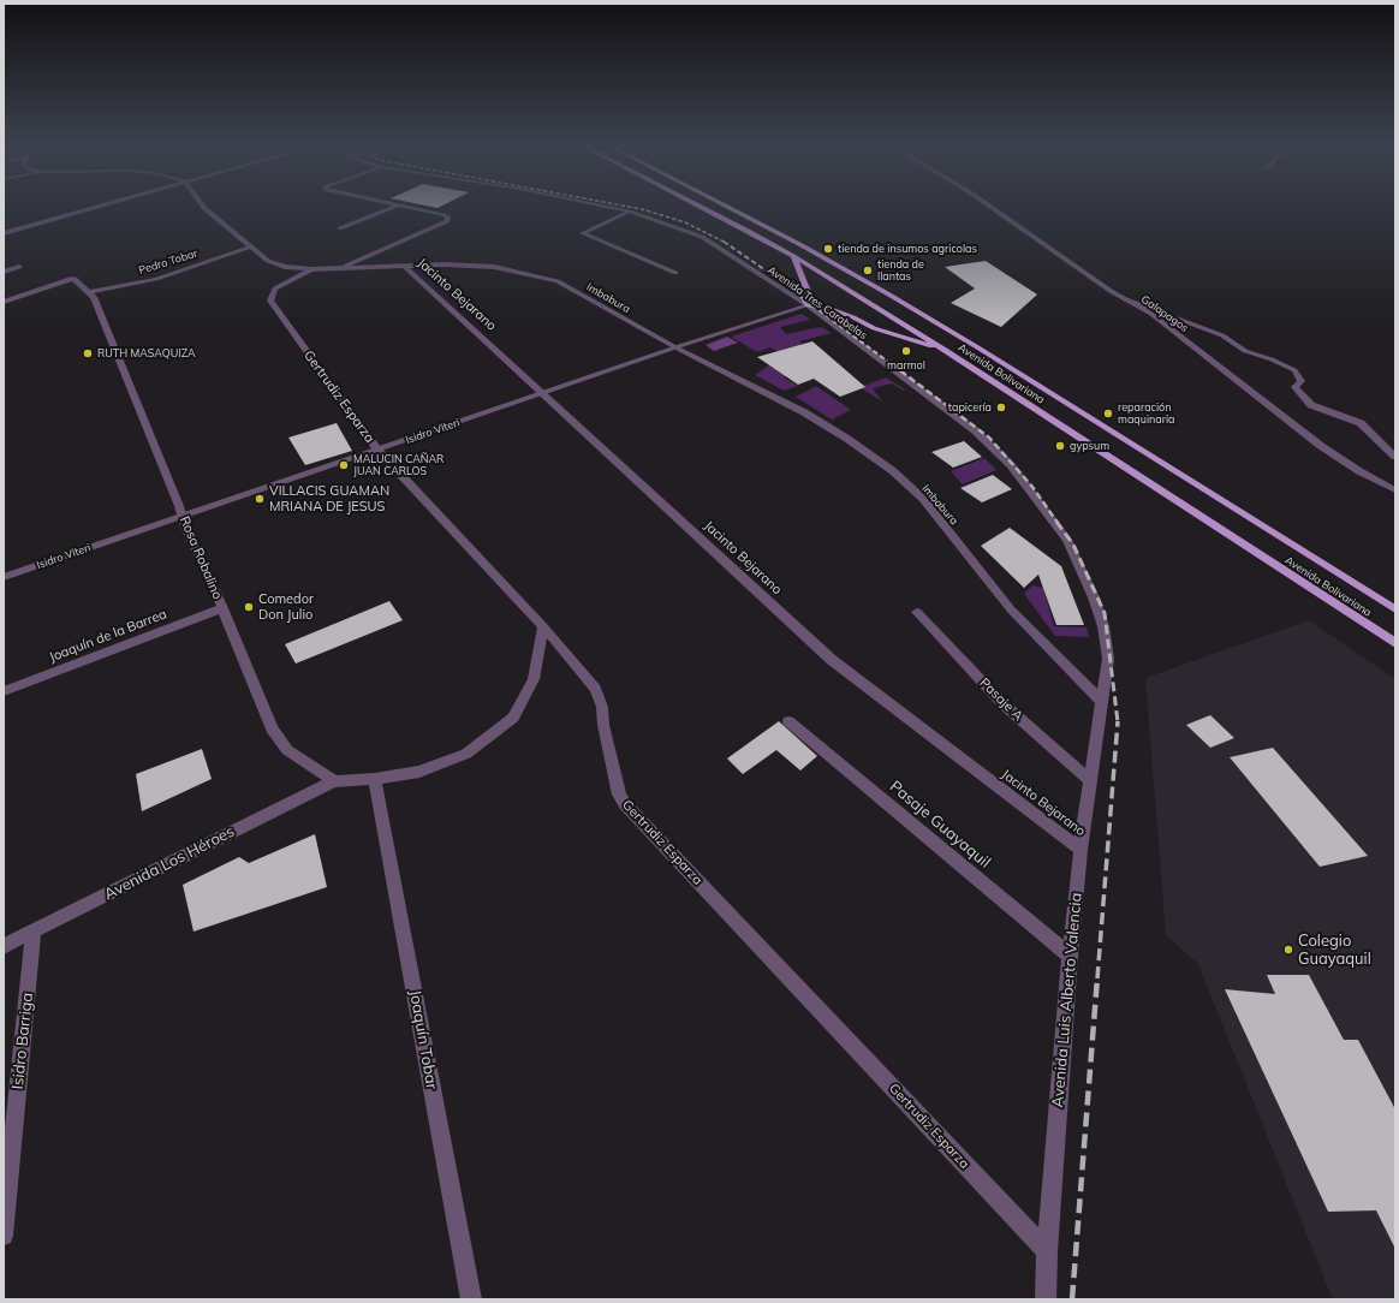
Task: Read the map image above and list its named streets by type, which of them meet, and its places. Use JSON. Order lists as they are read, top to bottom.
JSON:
{
  "streets": {
    "main road": ["Avenida Bolivariana"],
    "street": [
      "Pedro Tobar",
      "Jacinto Bejarano",
      "Imbabura",
      "Avenida Tres Carabelas",
      "Galapagos",
      "Gertrudiz Esparza",
      "Isidro Viteri",
      "Rosa Robalino",
      "Joaquín de la Barrea",
      "Pasaje A",
      "Pasaje Guayaquil",
      "Avenida Los Héroes",
      "Avenida Luis Alberto Valencia",
      "Joaquín Tobar",
      "Isidro Barriga"
    ]
  },
  "crossings": [
    ["Pedro Tobar", "Imbabura"],
    ["Pedro Tobar", "Rosa Robalino"],
    ["Jacinto Bejarano", "Imbabura"],
    ["Jacinto Bejarano", "Isidro Viteri"],
    ["Jacinto Bejarano", "Avenida Luis Alberto Valencia"],
    ["Imbabura", "Avenida Tres Carabelas"],
    ["Imbabura", "Gertrudiz Esparza"],
    ["Imbabura", "Isidro Viteri"],
    ["Imbabura", "Avenida Luis Alberto Valencia"],
    ["Avenida Tres Carabelas", "Isidro Viteri"],
    ["Avenida Tres Carabelas", "Avenida Luis Alberto Valencia"],
    ["Gertrudiz Esparza", "Isidro Viteri"],
    ["Gertrudiz Esparza", "Avenida Luis Alberto Valencia"],
    ["Isidro Viteri", "Rosa Robalino"],
    ["Rosa Robalino", "Joaquín de la Barrea"],
    ["Rosa Robalino", "Avenida Los Héroes"],
    ["Pasaje A", "Avenida Luis Alberto Valencia"],
    ["Pasaje Guayaquil", "Avenida Luis Alberto Valencia"],
    ["Avenida Los Héroes", "Isidro Barriga"]
  ],
  "places": [
    "tienda de insumos agricolas",
    "tienda de llantas",
    "marmol",
    "RUTH MASAQUIZA",
    "tapicería",
    "reparación maquinaria",
    "gypsum",
    "MALUCIN CAÑAR JUAN CARLOS",
    "VILLACIS GUAMAN MRIANA DE JESUS",
    "Comedor Don Julio",
    "Colegio Guayaquil"
  ]
}
